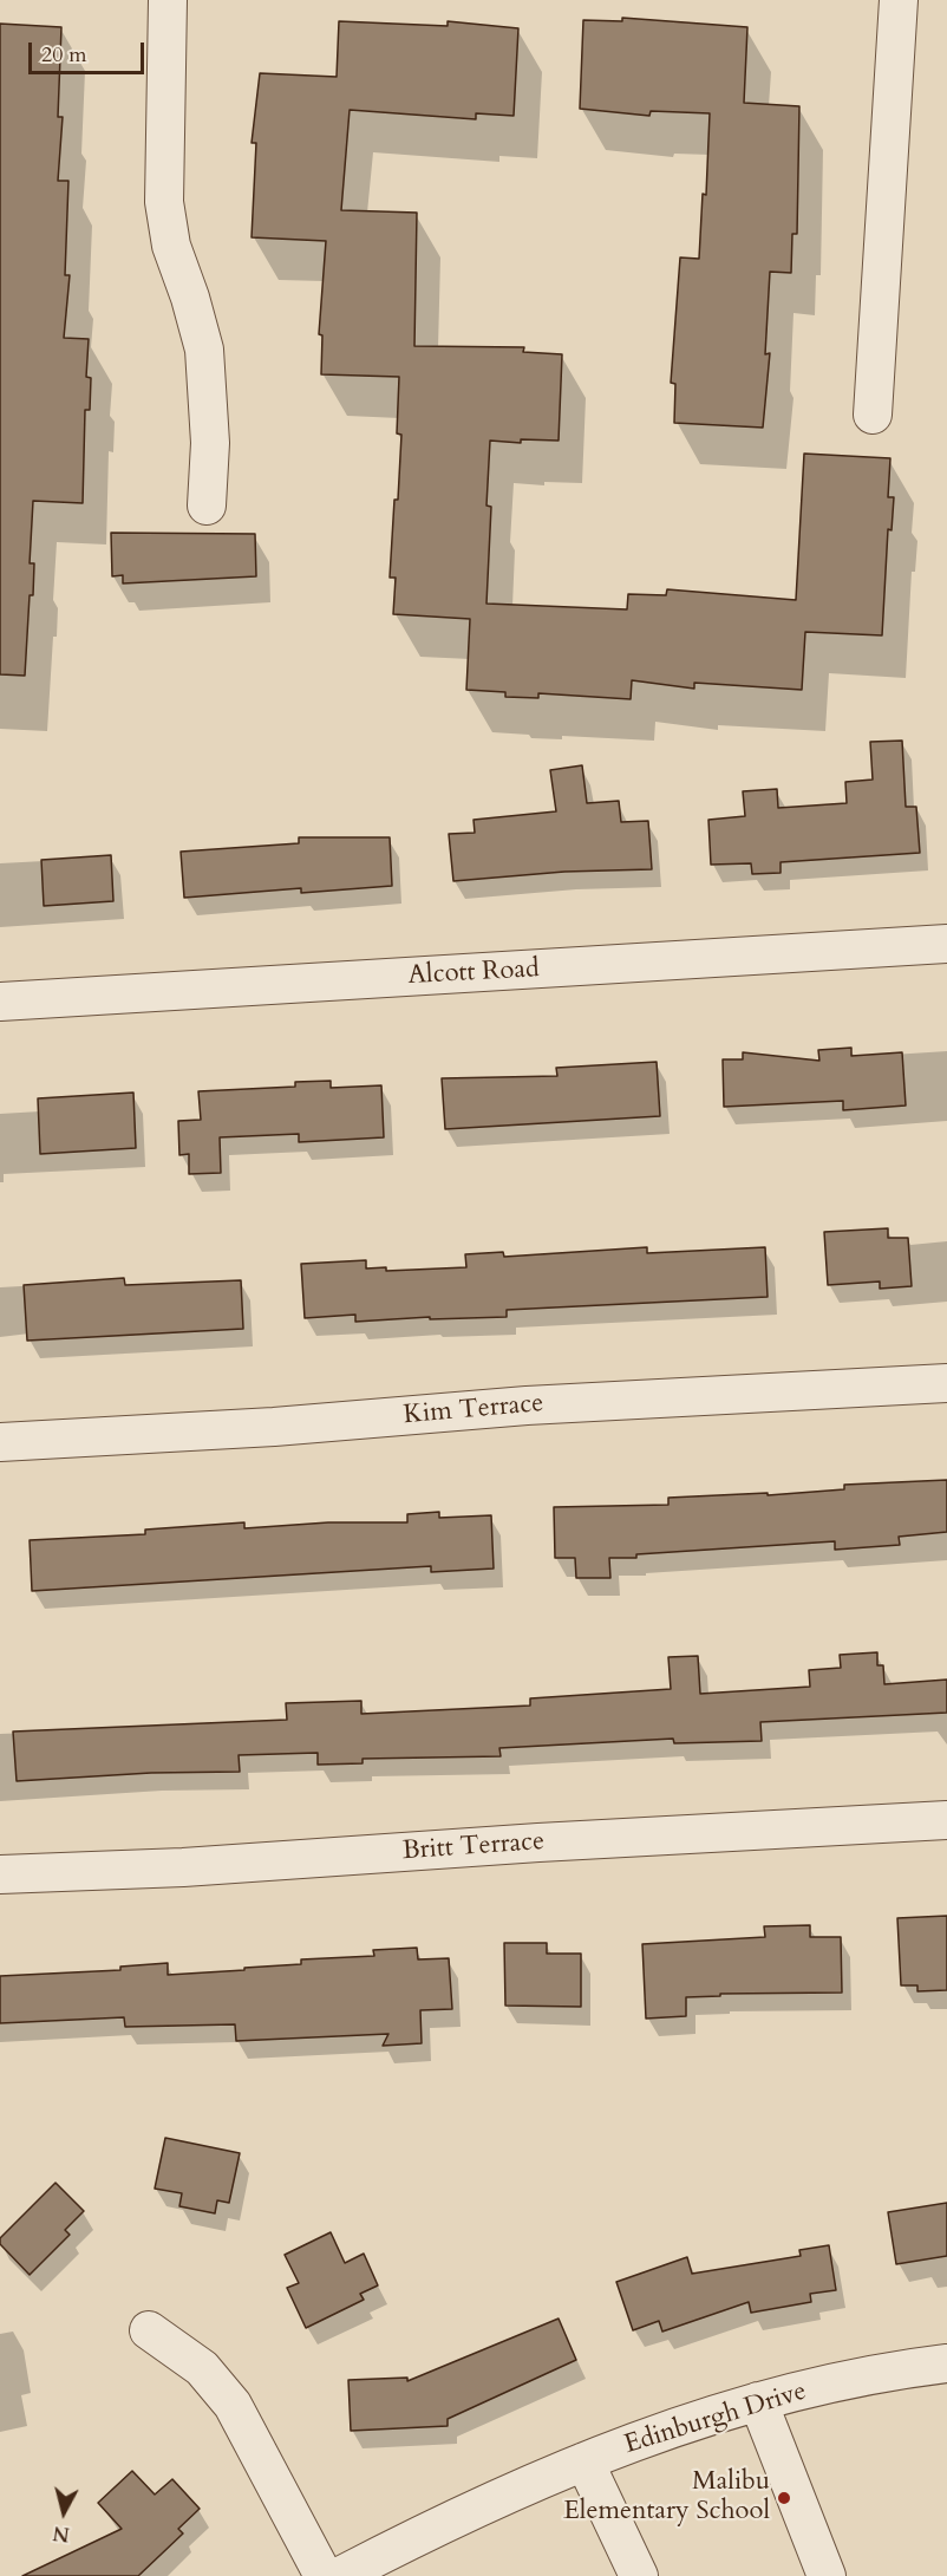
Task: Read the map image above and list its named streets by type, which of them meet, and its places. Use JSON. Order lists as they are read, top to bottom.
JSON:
{
  "streets": {
    "street": [
      "Alcott Road",
      "Kim Terrace",
      "Britt Terrace",
      "Edinburgh Drive"
    ]
  },
  "places": ["Malibu Elementary School"],
  "scale_bar": "20 m",
  "north": "bottom"
}
